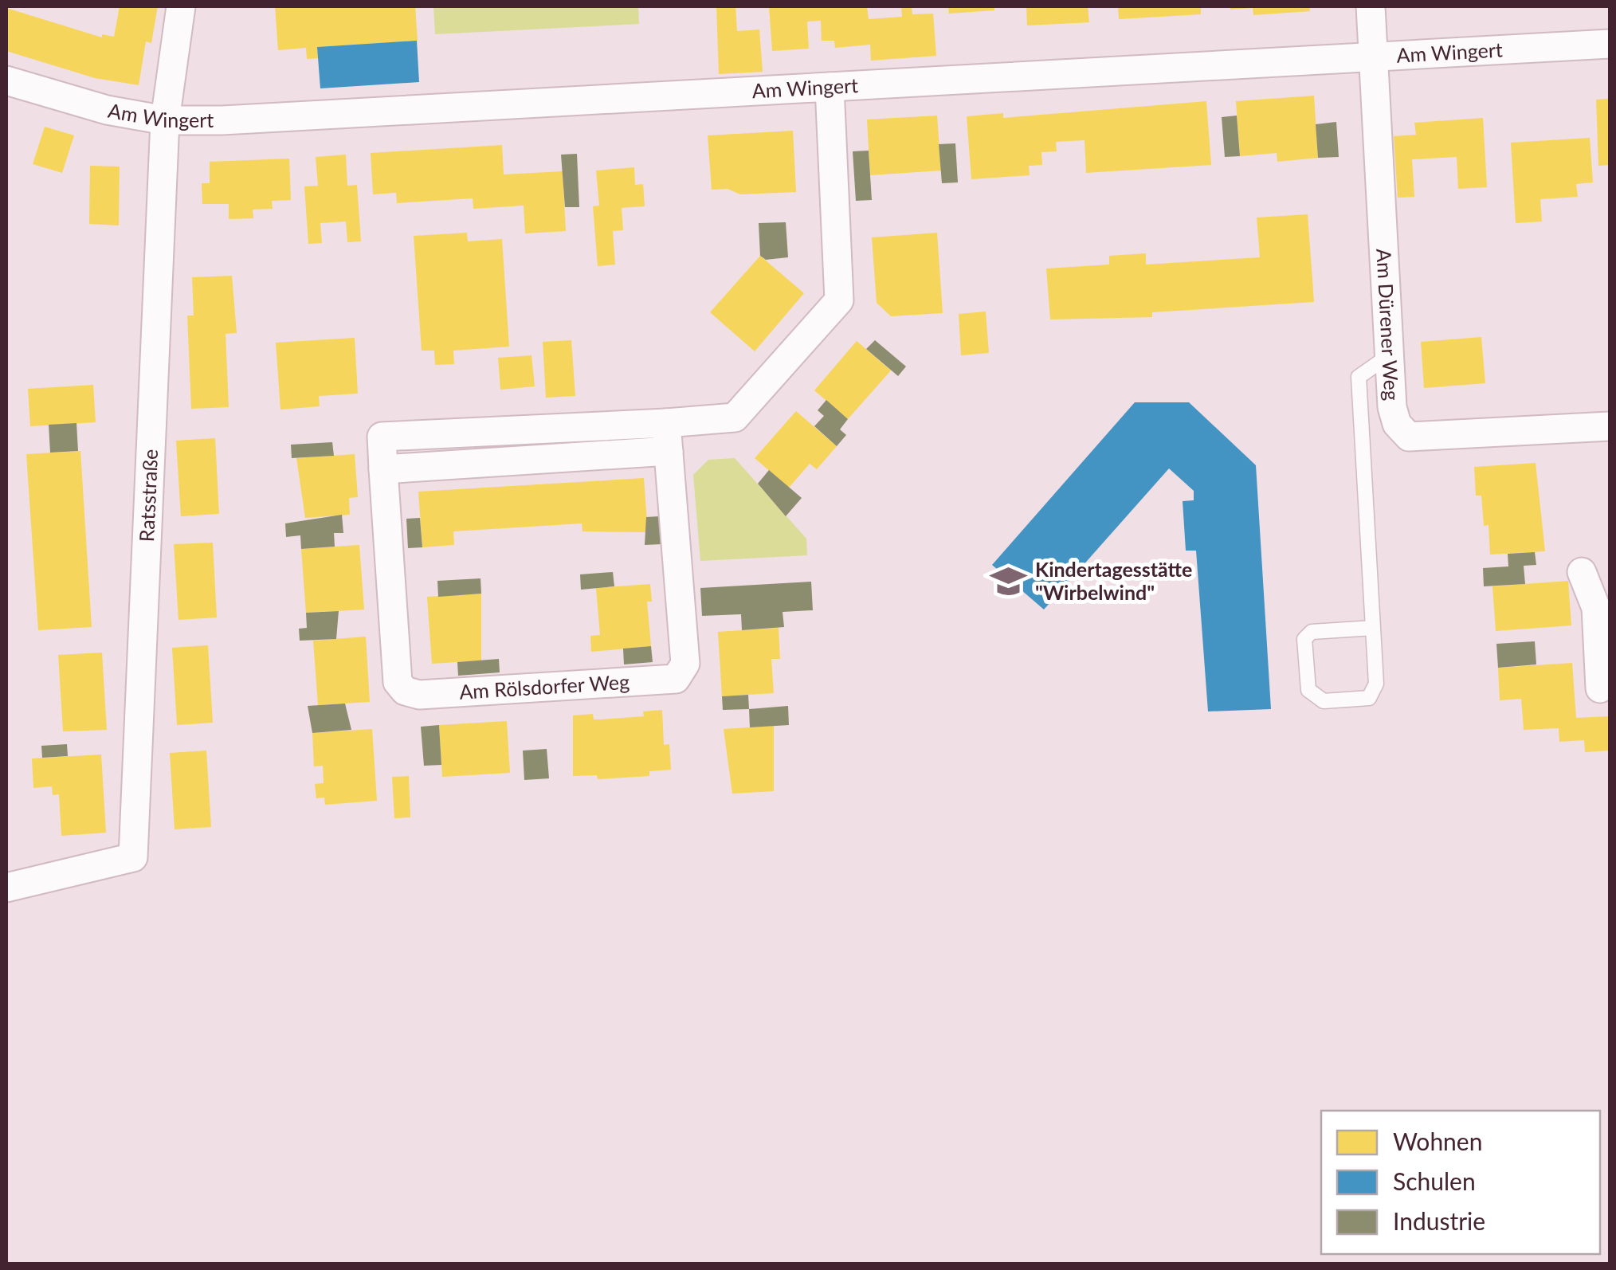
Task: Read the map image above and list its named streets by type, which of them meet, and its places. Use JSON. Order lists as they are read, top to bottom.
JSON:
{
  "streets": {
    "street": [
      "Am Wingert",
      "Am Dürener Weg",
      "Ratsstraße",
      "Am Rölsdorfer Weg"
    ]
  },
  "crossings": [
    ["Am Wingert", "Am Dürener Weg"],
    ["Am Wingert", "Ratsstraße"],
    ["Am Wingert", "Am Rölsdorfer Weg"]
  ],
  "places": {
    "school or university": ["Kindertagesstätte \"Wirbelwind\""]
  },
  "legend": ["Wohnen", "Schulen", "Industrie"]
}
